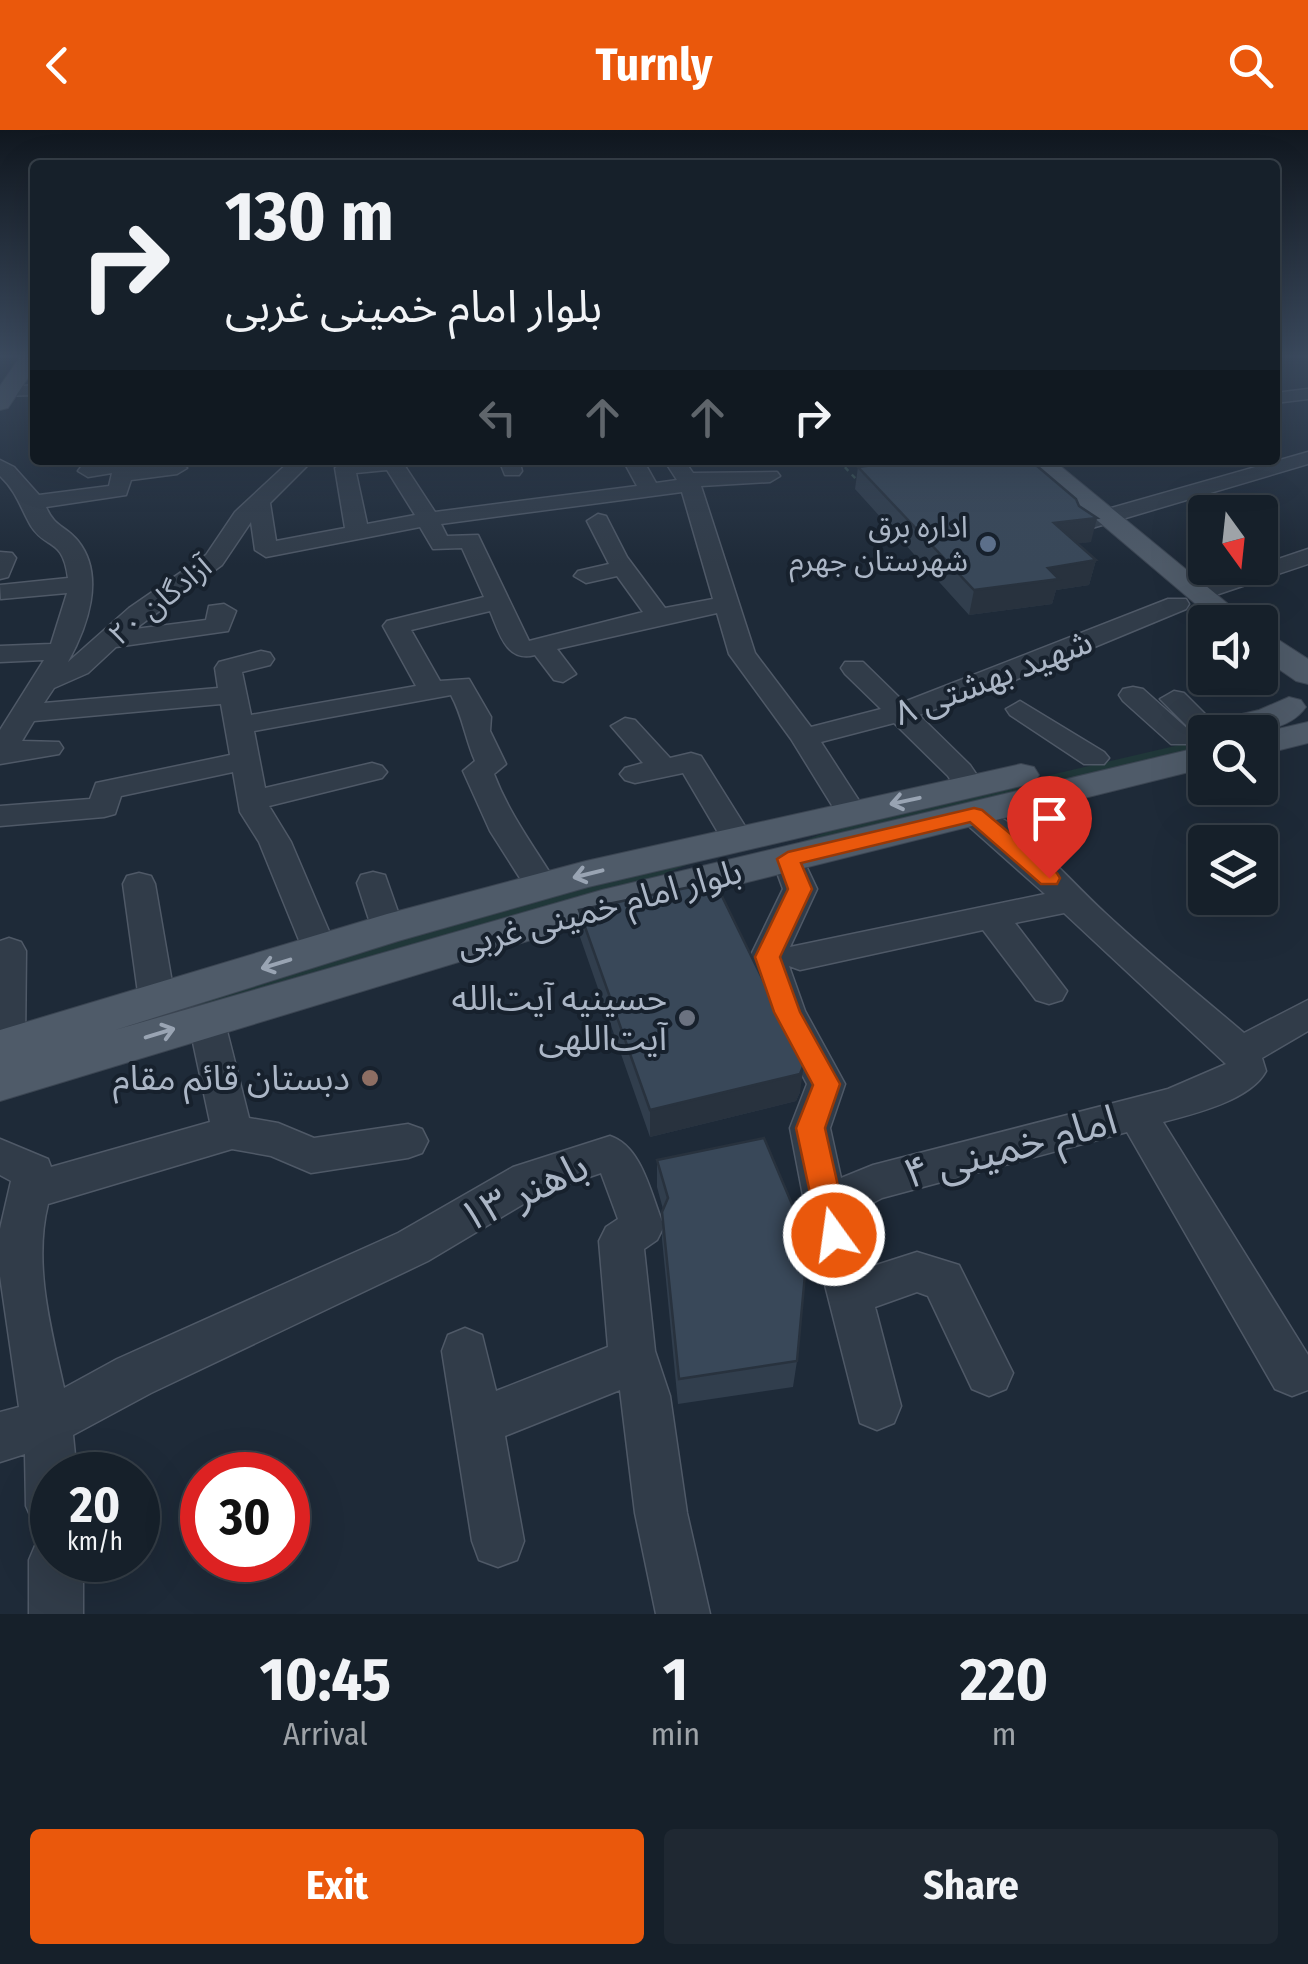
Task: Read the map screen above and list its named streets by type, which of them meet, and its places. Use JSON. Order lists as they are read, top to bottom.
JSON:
{
  "streets": {
    "main road": ["بلوار امام خمینی غربی"],
    "street": [
      "آزادگان ۲۰",
      "شهید بهشتی ۸",
      "امام خمینی ۴",
      "باهنر ۱۳"
    ]
  },
  "places": ["اداره برق شهرستان جهرم", "حسینیه آیت‌الله آیت‌اللهی", "دبستان قائم مقام"],
  "north": "bottom",
  "page": {
    "header": "Turnly",
    "turn": ["130 m", "بلوار امام خمینی غربی"],
    "speed": "20 km/h",
    "limit": "30",
    "eta": [
      "10:45",
      "Arrival",
      "1",
      "min",
      "220",
      "m"
    ],
    "buttons": ["Exit", "Share"]
  }
}
